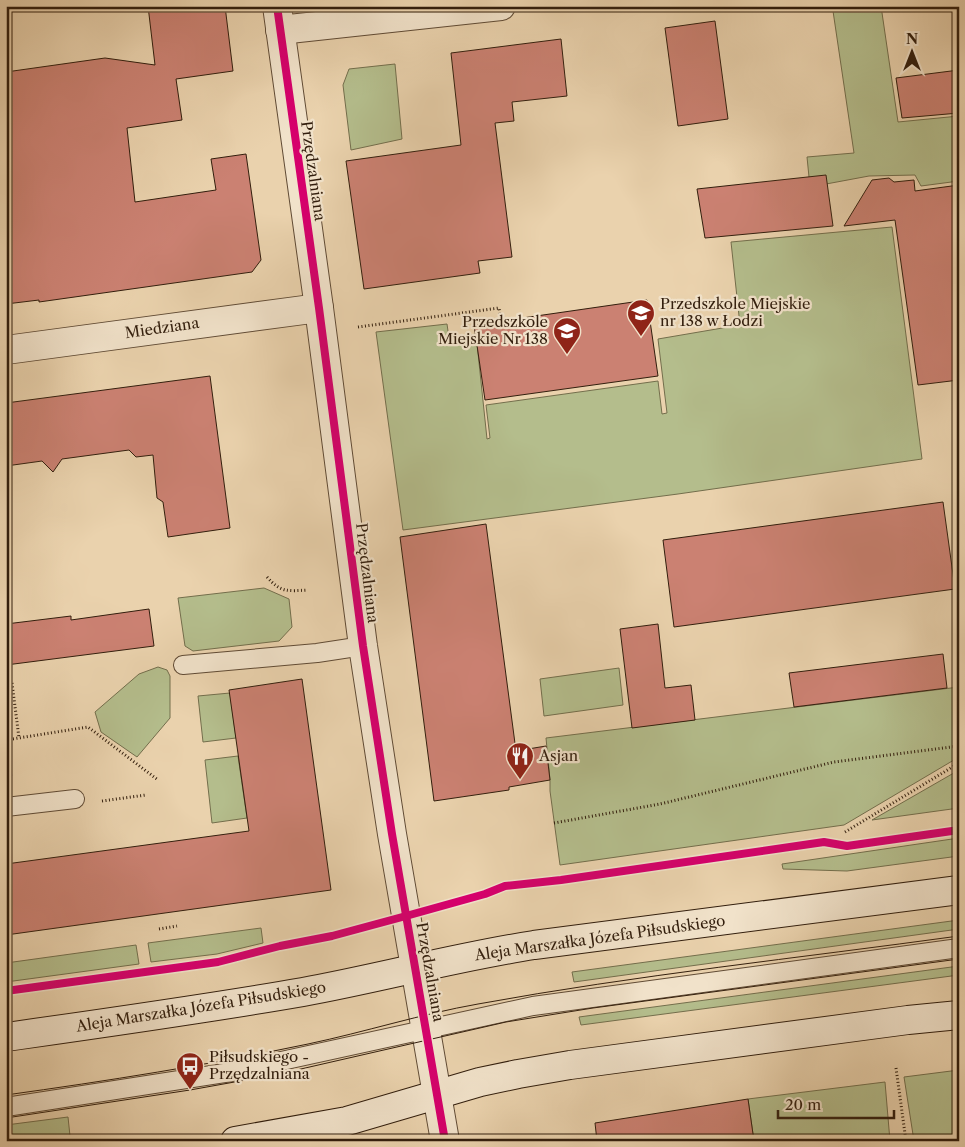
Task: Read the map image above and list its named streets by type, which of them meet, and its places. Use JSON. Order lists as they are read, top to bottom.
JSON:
{
  "streets": {
    "main road": ["Przędzalniana", "Miedziana", "Aleja Marszałka Józefa Piłsudskiego"]
  },
  "crossings": [
    ["Przędzalniana", "Miedziana"],
    ["Przędzalniana", "Aleja Marszałka Józefa Piłsudskiego"]
  ],
  "places": {
    "school or university": ["Przedszkole Miejskie nr 138 w Łodzi", "Przedszkole Miejskie Nr 138"],
    "restaurant": ["Asjan"],
    "bus stop": ["Piłsudskiego - Przędzalniana"]
  },
  "scale_bar": "20 m",
  "north": "top"
}
